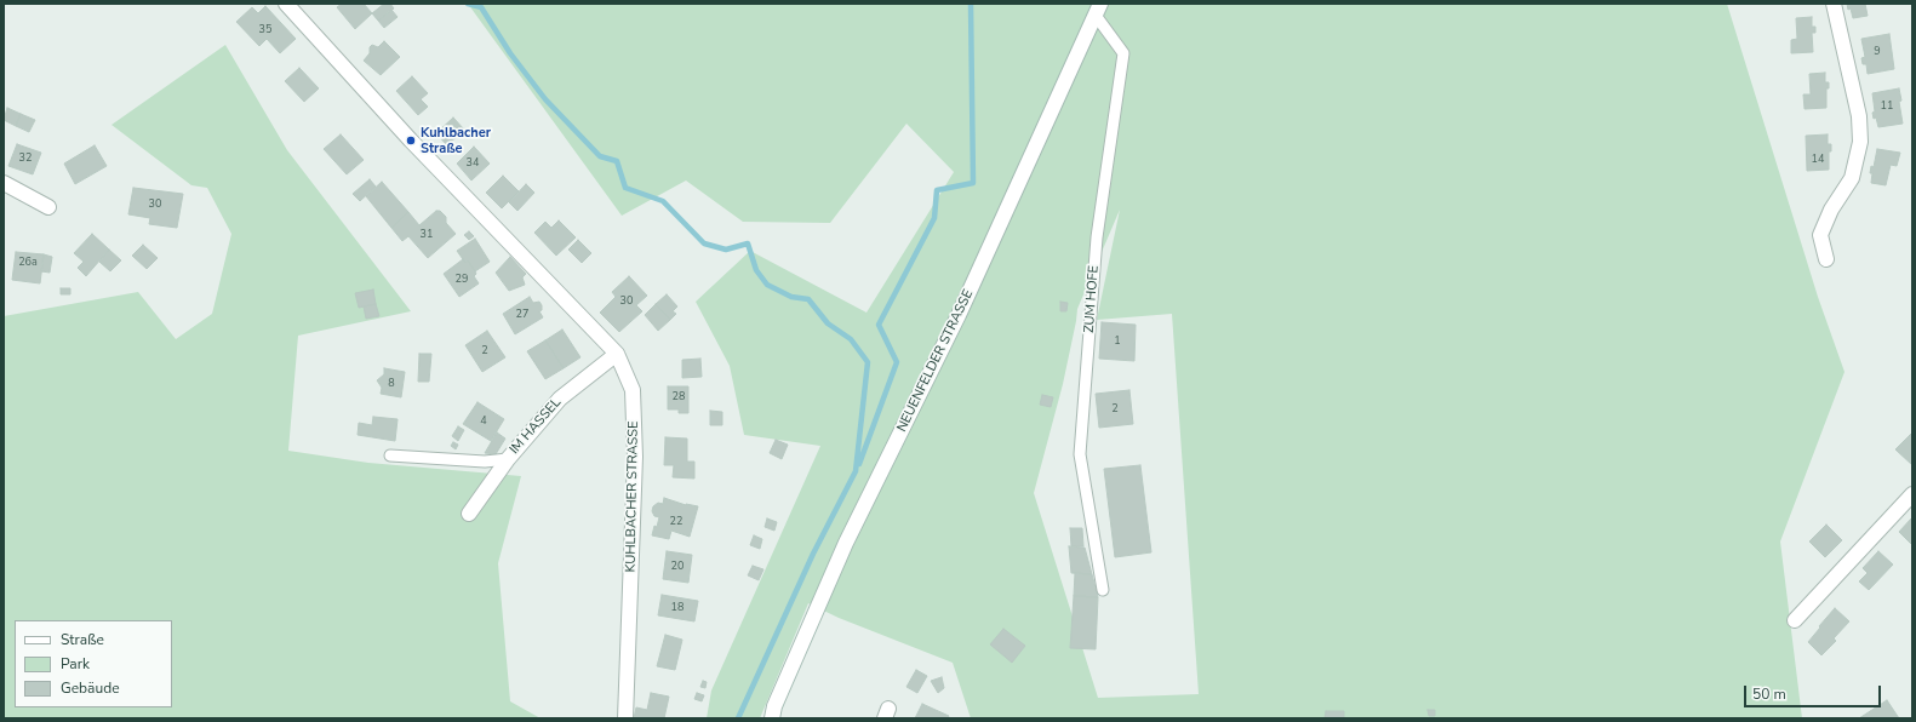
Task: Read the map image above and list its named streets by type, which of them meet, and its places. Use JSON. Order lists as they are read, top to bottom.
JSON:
{
  "streets": {
    "street": ["NEUENFELDER STRASSE", "IM HASSEL", "KUHLBACHER STRASSE"],
    "lane": ["ZUM HOFE"]
  },
  "crossings": [
    ["ZUM HOFE", "NEUENFELDER STRASSE"],
    ["IM HASSEL", "KUHLBACHER STRASSE"]
  ],
  "places": ["Kuhlbacher Straße"],
  "house_numbers": [
    "35",
    "9",
    "11",
    "32",
    "14",
    "34",
    "30",
    "31",
    "26a",
    "29",
    "30",
    "27",
    "1",
    "2",
    "8",
    "28",
    "2",
    "4",
    "22",
    "20",
    "18"
  ],
  "legend": ["Straße", "Park", "Gebäude"],
  "scale_bar": "50 m"
}
